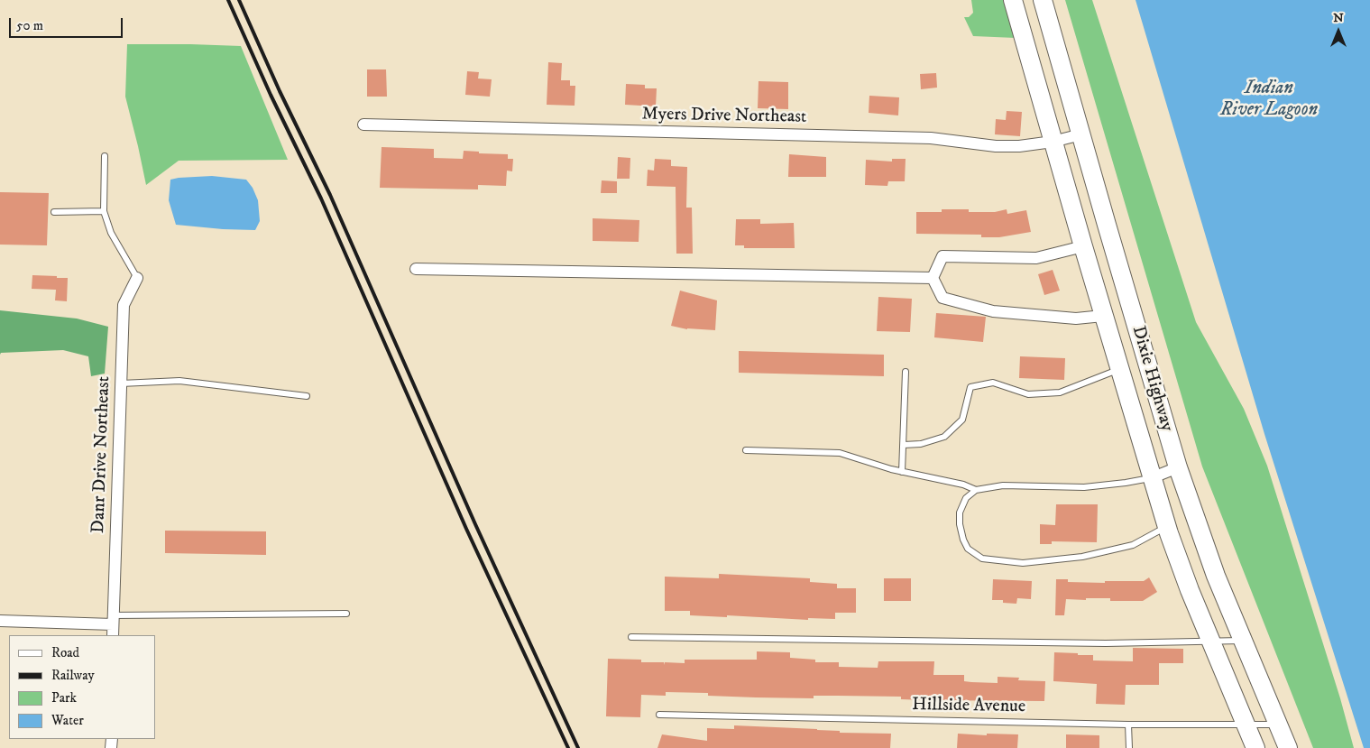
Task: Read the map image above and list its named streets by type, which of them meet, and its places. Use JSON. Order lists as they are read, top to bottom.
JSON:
{
  "streets": {
    "main road": ["Dixie Highway"],
    "street": ["Myers Drive Northeast", "Danr Drive Northeast"],
    "lane": ["Hillside Avenue"]
  },
  "crossings": [
    ["Myers Drive Northeast", "Dixie Highway"],
    ["Dixie Highway", "Hillside Avenue"]
  ],
  "water": ["Indian River Lagoon"],
  "legend": [
    "Road",
    "Railway",
    "Park",
    "Water"
  ],
  "scale_bar": "50 m",
  "north": "top"
}
